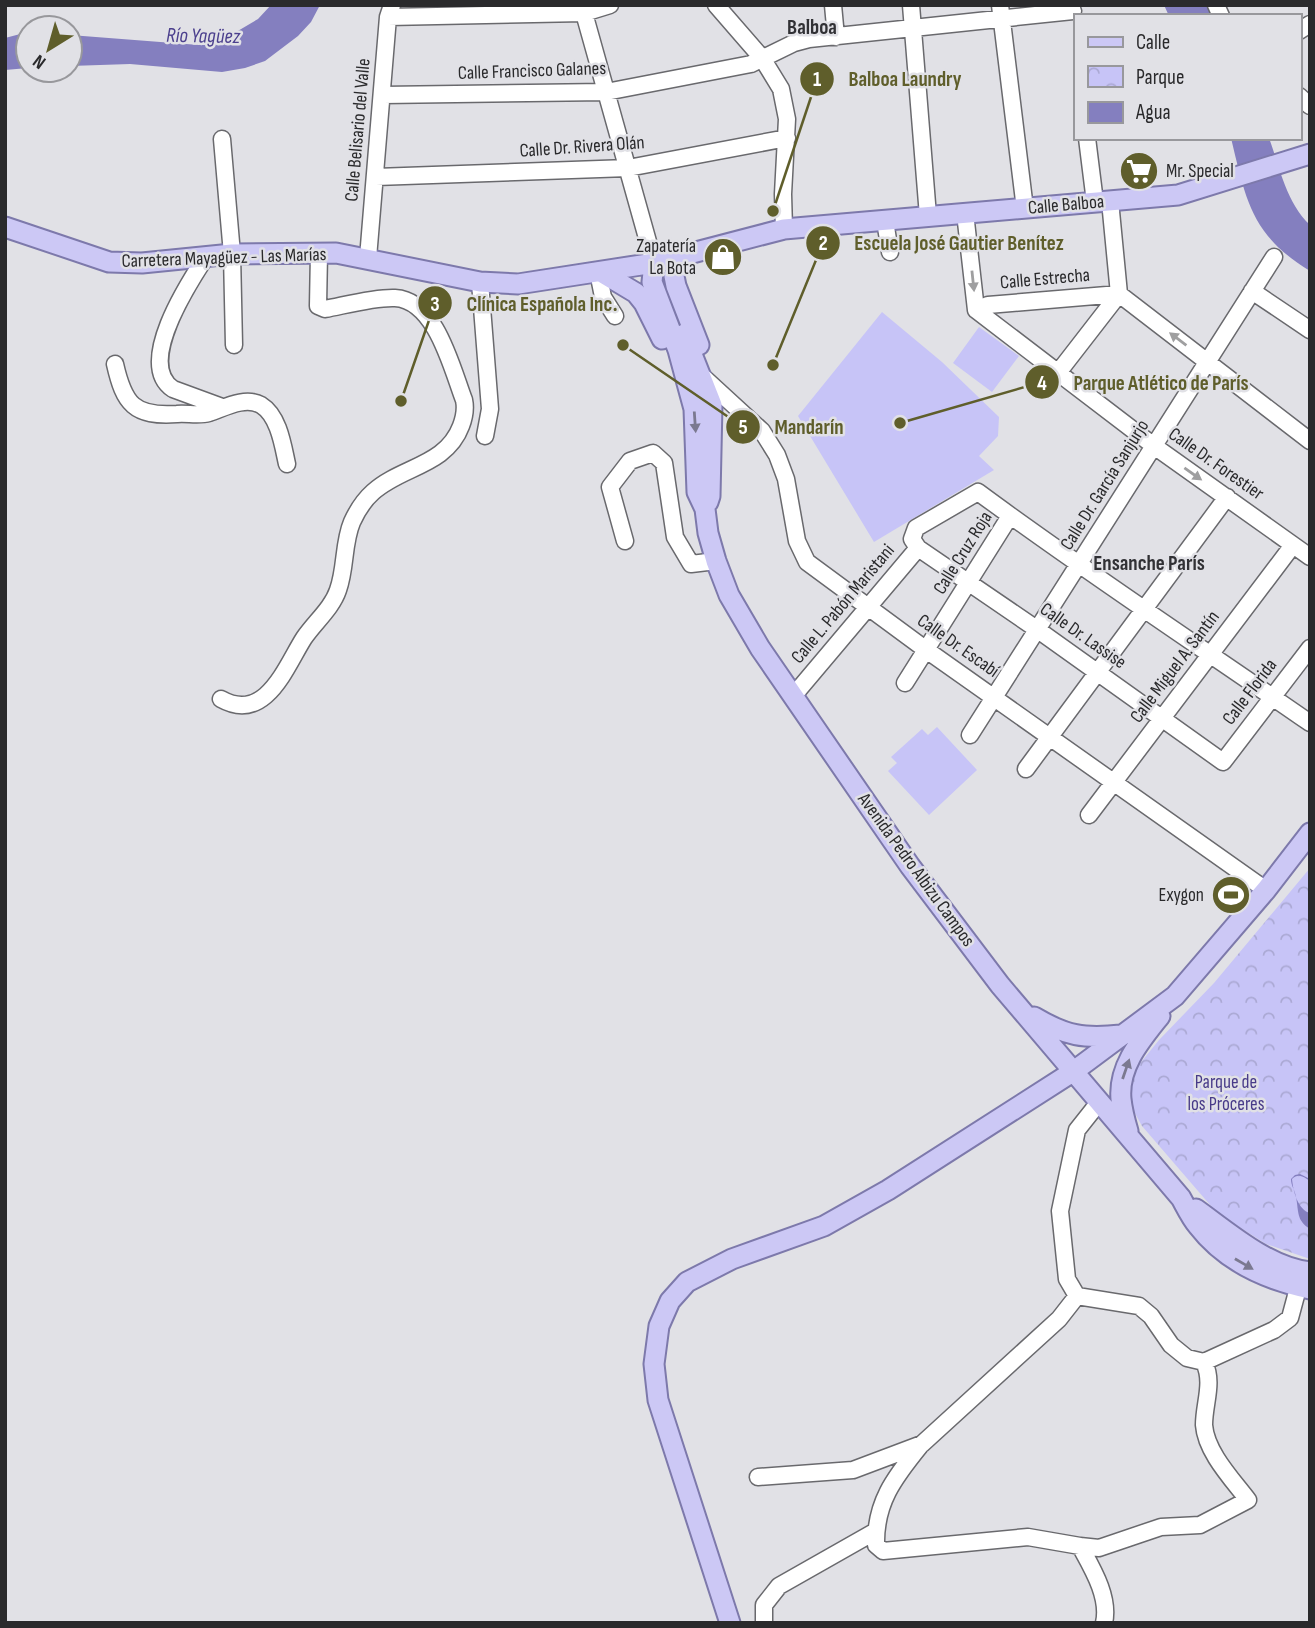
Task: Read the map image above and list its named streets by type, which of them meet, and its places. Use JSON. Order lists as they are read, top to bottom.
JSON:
{
  "streets": {
    "main road": ["Calle Balboa", "Carretera Mayagüez - Las Marías", "Avenida Pedro Albizu Campos"],
    "street": [
      "Calle Francisco Galanes",
      "Calle Belisario del Valle",
      "Calle Dr. Rivera Olán",
      "Calle Estrecha",
      "Calle Dr. Forestier",
      "Calle Dr. García Sanjurjo",
      "Calle Cruz Roja",
      "Calle L. Pabón Maristani",
      "Calle Dr. Lassise",
      "Calle Dr. Escabí",
      "Calle Miguel A. Santín",
      "Calle Florida"
    ]
  },
  "crossings": [
    ["Calle Francisco Galanes", "Calle Belisario del Valle"],
    ["Calle Belisario del Valle", "Calle Dr. Rivera Olán"],
    ["Calle Belisario del Valle", "Carretera Mayagüez - Las Marías"],
    ["Calle Balboa", "Carretera Mayagüez - Las Marías"],
    ["Calle Balboa", "Avenida Pedro Albizu Campos"],
    ["Carretera Mayagüez - Las Marías", "Avenida Pedro Albizu Campos"],
    ["Calle Estrecha", "Calle Dr. Forestier"],
    ["Calle Dr. Forestier", "Calle Dr. García Sanjurjo"],
    ["Calle Dr. Forestier", "Calle Miguel A. Santín"],
    ["Calle Dr. García Sanjurjo", "Calle Dr. Lassise"],
    ["Calle Dr. García Sanjurjo", "Calle Dr. Escabí"],
    ["Calle Cruz Roja", "Calle L. Pabón Maristani"],
    ["Calle Cruz Roja", "Calle Dr. Lassise"],
    ["Calle Cruz Roja", "Calle Dr. Escabí"],
    ["Calle L. Pabón Maristani", "Calle Dr. Lassise"],
    ["Calle L. Pabón Maristani", "Calle Dr. Escabí"],
    ["Calle L. Pabón Maristani", "Avenida Pedro Albizu Campos"],
    ["Calle Dr. Lassise", "Calle Miguel A. Santín"],
    ["Calle Dr. Lassise", "Calle Florida"],
    ["Calle Dr. Escabí", "Calle Miguel A. Santín"],
    ["Calle Dr. Escabí", "Avenida Pedro Albizu Campos"]
  ],
  "districts": ["Balboa", "Ensanche París"],
  "water": ["Río Yagüez"],
  "parks": ["Parque de los Próceres"],
  "places": {
    "supermarket": ["Mr. Special"],
    "other": [
      "Balboa Laundry",
      "Mandarín",
      "Escuela José Gautier Benítez",
      "Clínica Española Inc.",
      "Parque Atlético de París"
    ],
    "shop": ["Zapatería La Bota"],
    "sports": ["Exygon"]
  },
  "legend": ["Calle", "Parque", "Agua"],
  "north": "bottom left"
}
